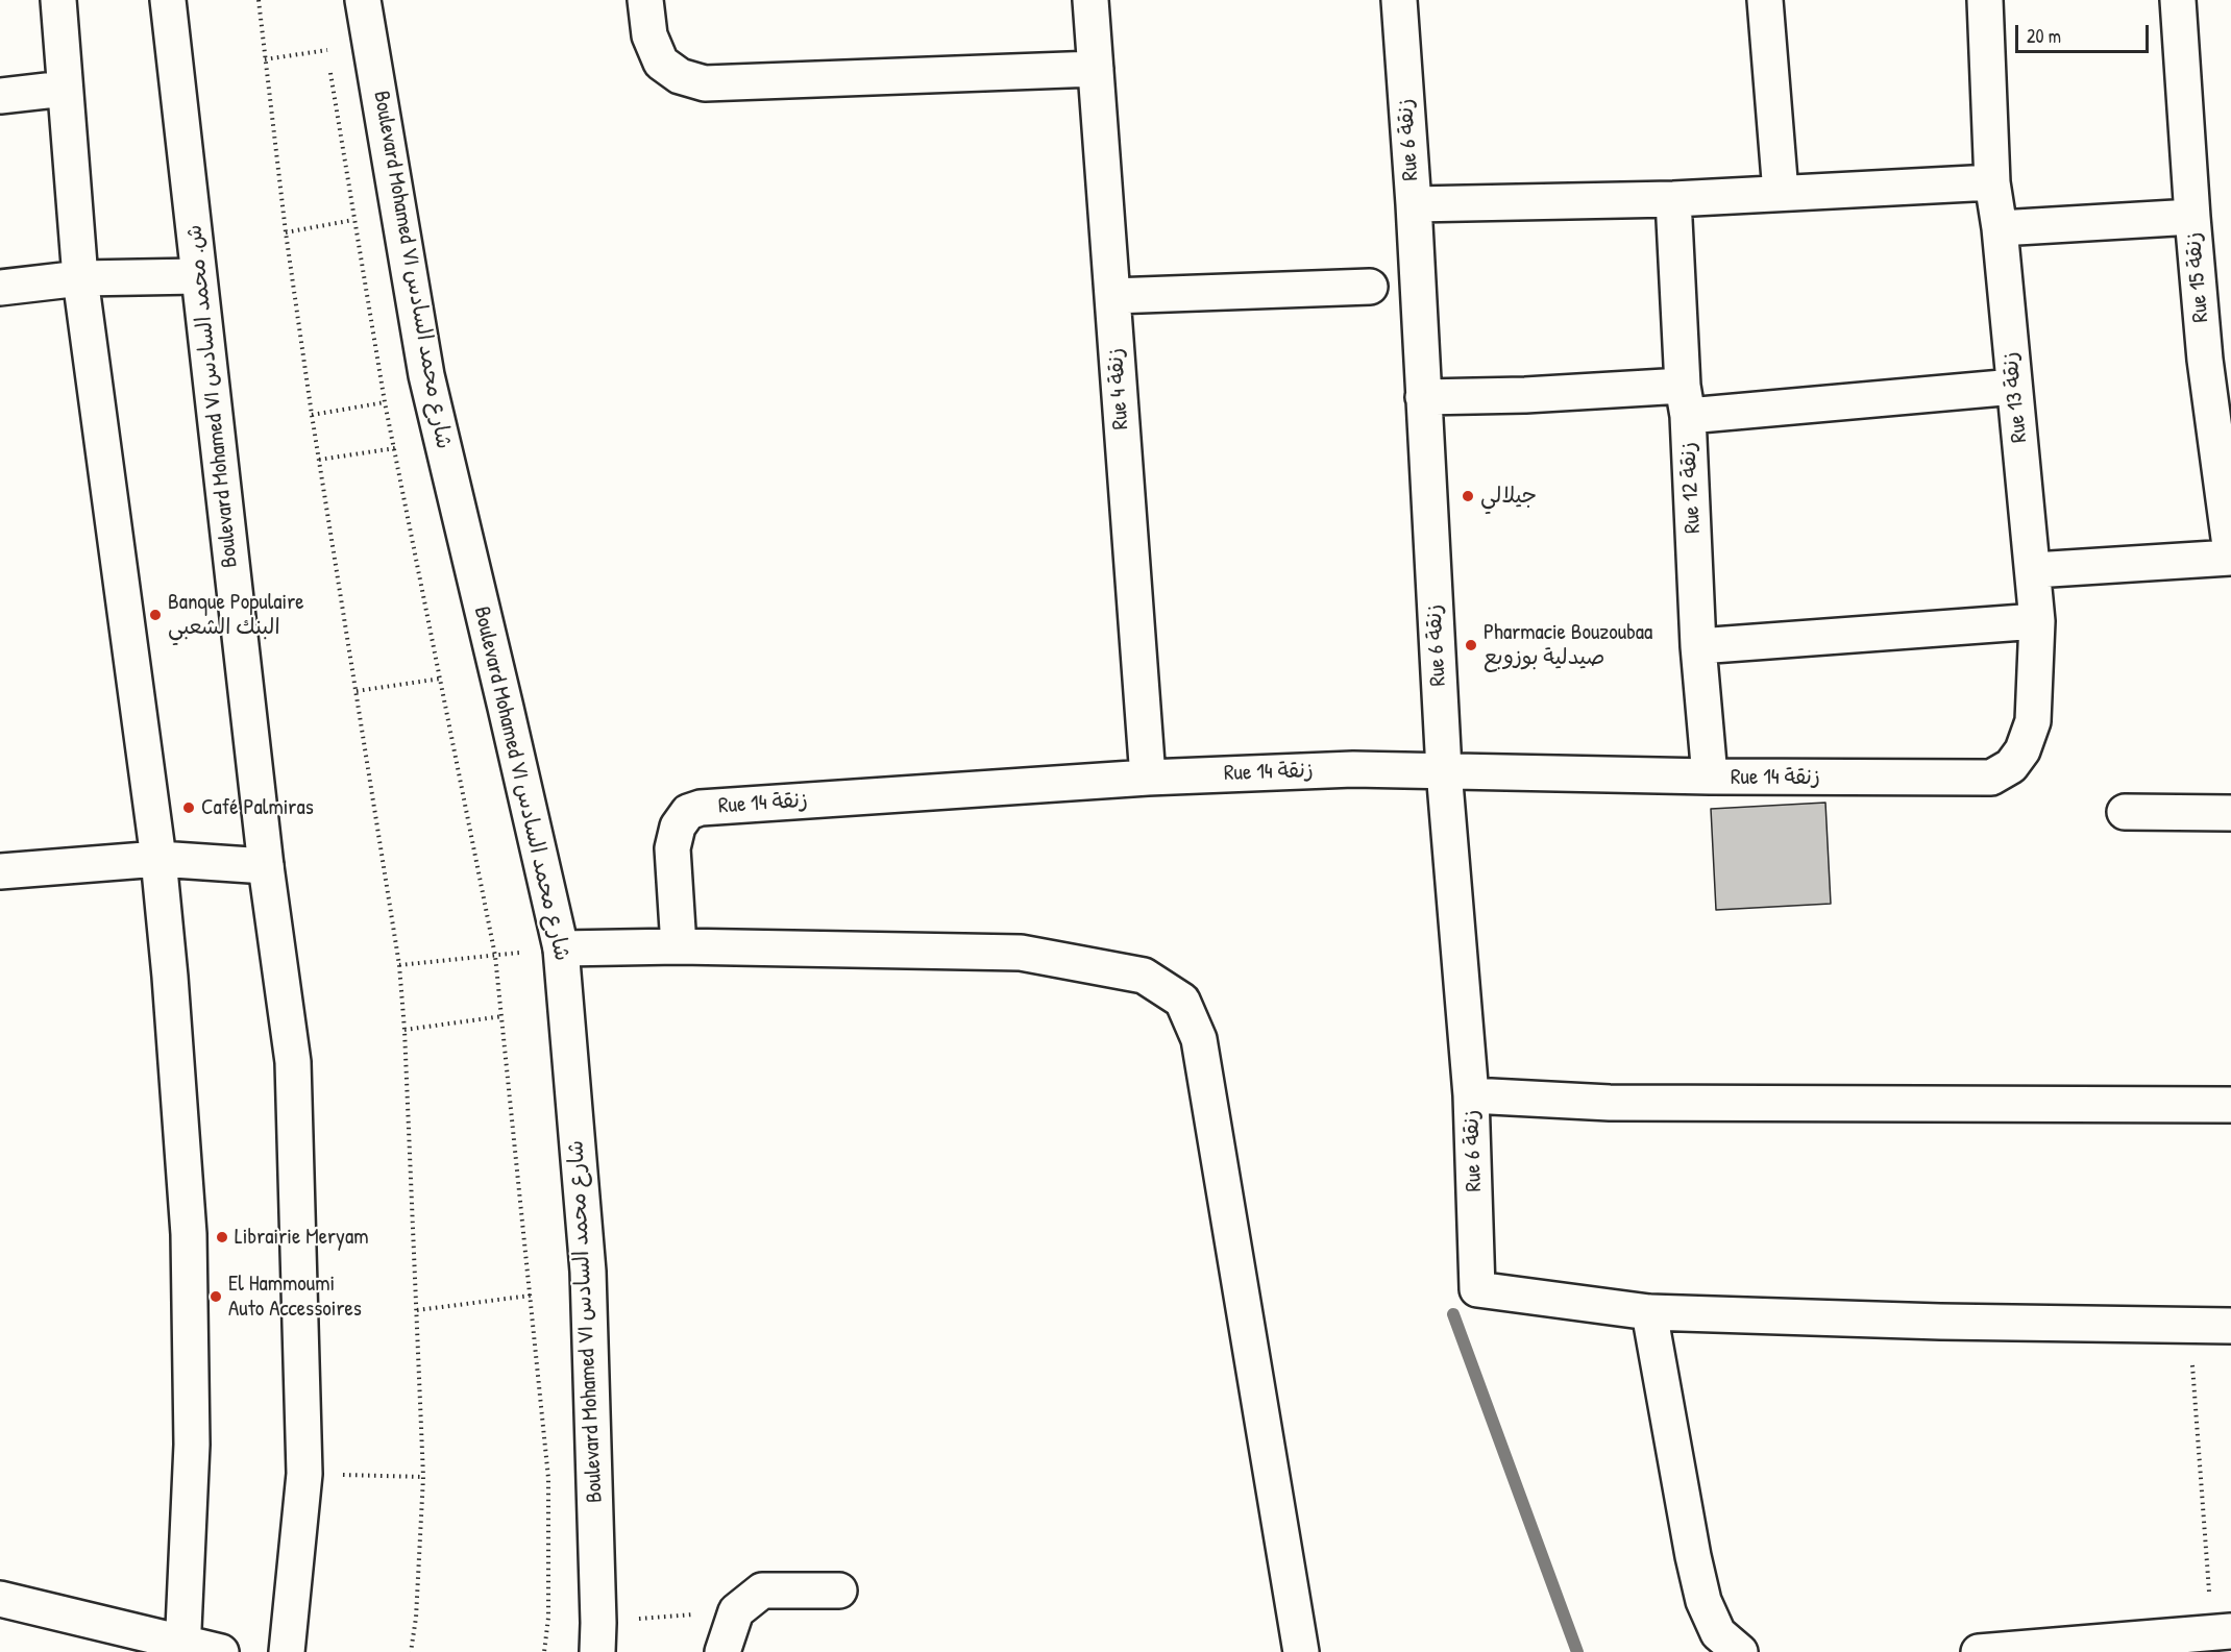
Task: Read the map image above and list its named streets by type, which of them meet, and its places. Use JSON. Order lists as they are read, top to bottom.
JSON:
{
  "streets": {
    "street": [
      "Rue 6 زنقة",
      "Boulevard Mohamed VI شارع محمد السادس",
      "Rue 15 زنقة",
      "Rue 4 زنقة",
      "Boulevard Mohamed VI ش. محمد السادس",
      "Rue 13 زنقة",
      "Rue 12 زنقة",
      "Rue 14 زنقة"
    ]
  },
  "crossings": [
    ["Rue 6 زنقة", "Rue 14 زنقة"],
    ["Rue 15 زنقة", "Rue 13 زنقة"],
    ["Rue 4 زنقة", "Rue 14 زنقة"],
    ["Rue 13 زنقة", "Rue 14 زنقة"],
    ["Rue 12 زنقة", "Rue 14 زنقة"]
  ],
  "places": [
    "جيلالي",
    "Banque Populaire البنك الشعبي",
    "Pharmacie Bouzoubaa صيدلية بوزوبع",
    "Café Palmiras",
    "Librairie Meryam",
    "El Hammoumi Auto Accessoires"
  ],
  "scale_bar": "20 m"
}
